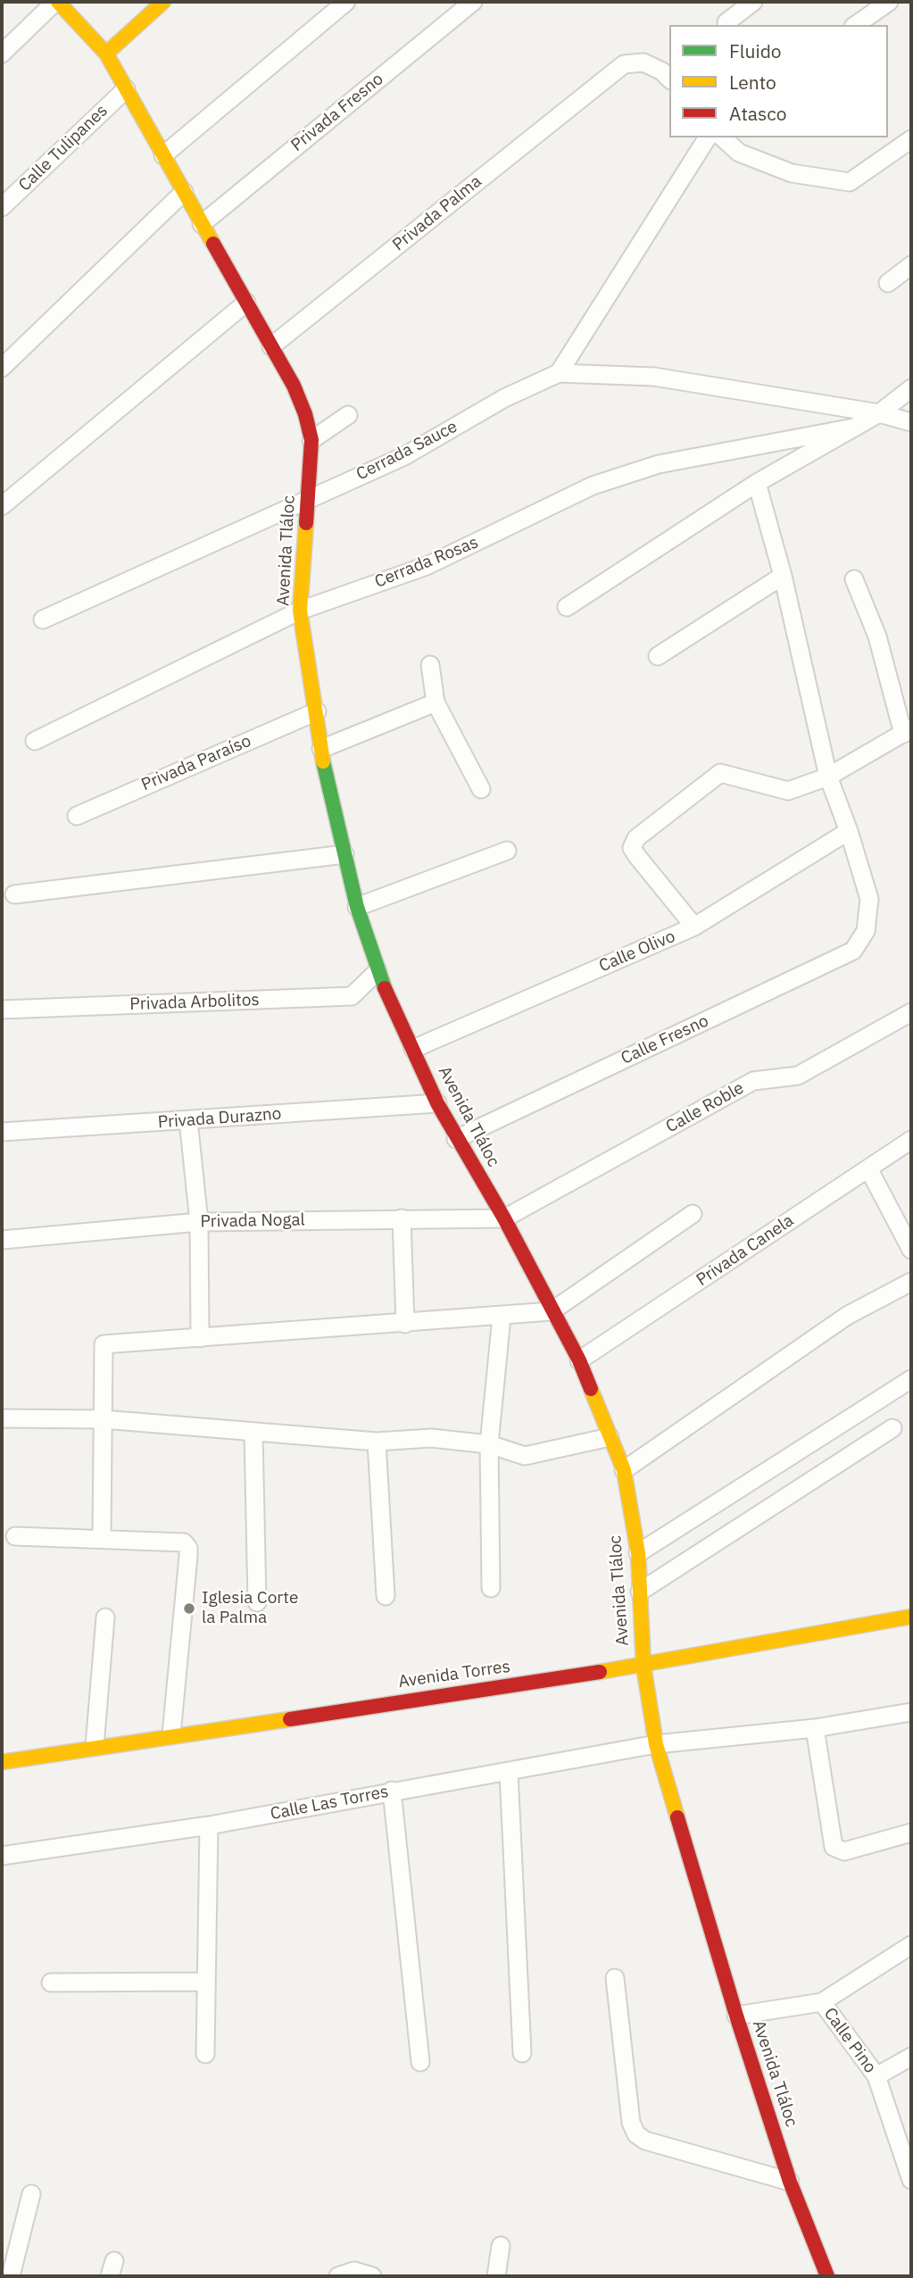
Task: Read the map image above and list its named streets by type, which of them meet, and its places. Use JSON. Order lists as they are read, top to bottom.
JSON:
{
  "streets": {
    "main road": ["Avenida Tláloc", "Avenida Torres"],
    "street": [
      "Privada Fresno",
      "Calle Tulipanes",
      "Privada Palma",
      "Cerrada Sauce",
      "Cerrada Rosas",
      "Privada Paraíso",
      "Calle Olivo",
      "Privada Arbolitos",
      "Calle Fresno",
      "Calle Roble",
      "Privada Durazno",
      "Privada Nogal",
      "Privada Canela",
      "Calle Las Torres",
      "Calle Pino"
    ]
  },
  "crossings": [
    ["Privada Fresno", "Avenida Tláloc"],
    ["Calle Tulipanes", "Avenida Tláloc"],
    ["Privada Palma", "Avenida Tláloc"],
    ["Cerrada Sauce", "Avenida Tláloc"],
    ["Avenida Tláloc", "Cerrada Rosas"],
    ["Avenida Tláloc", "Privada Paraíso"],
    ["Avenida Tláloc", "Calle Olivo"],
    ["Avenida Tláloc", "Privada Arbolitos"],
    ["Avenida Tláloc", "Calle Fresno"],
    ["Avenida Tláloc", "Calle Roble"],
    ["Avenida Tláloc", "Privada Durazno"],
    ["Avenida Tláloc", "Privada Nogal"],
    ["Avenida Tláloc", "Privada Canela"],
    ["Avenida Tláloc", "Avenida Torres"],
    ["Avenida Tláloc", "Calle Las Torres"],
    ["Calle Olivo", "Calle Fresno"],
    ["Calle Roble", "Privada Nogal"]
  ],
  "places": ["Iglesia Corte la Palma"],
  "legend": ["Fluido", "Lento", "Atasco"]
}
